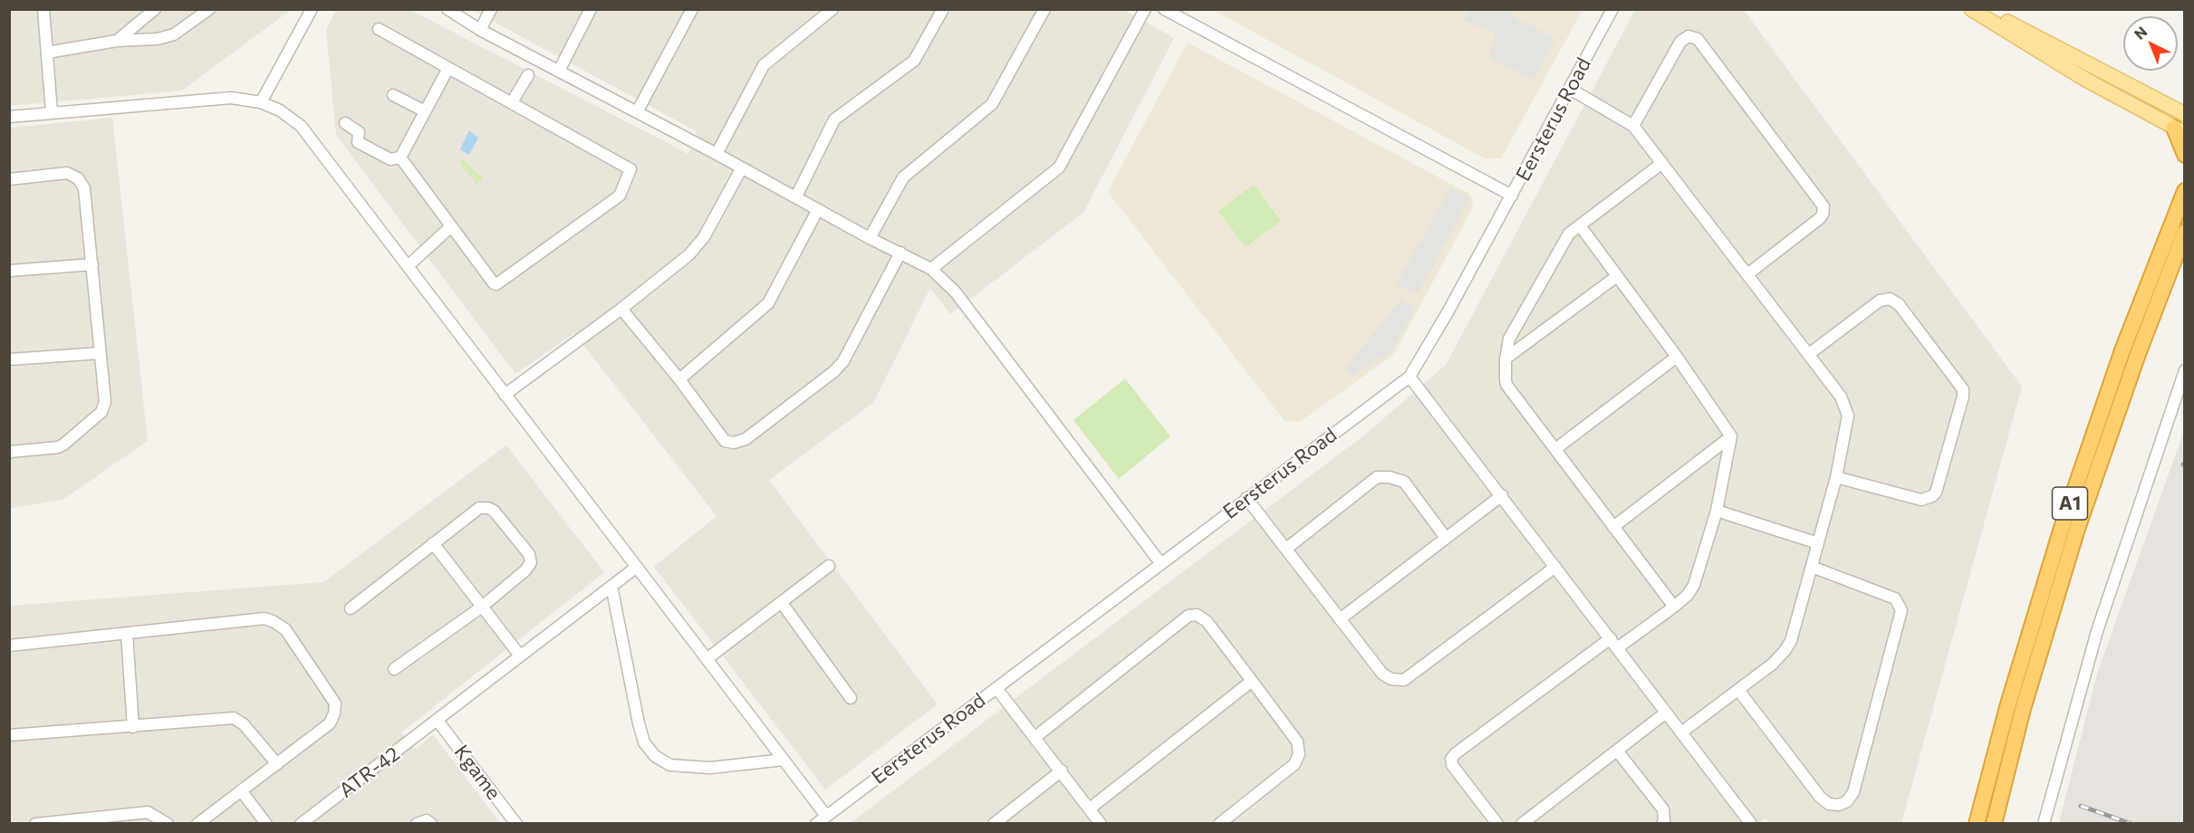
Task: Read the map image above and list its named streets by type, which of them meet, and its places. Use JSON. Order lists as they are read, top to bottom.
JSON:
{
  "streets": {
    "highway": ["A1"],
    "street": ["Eersterus Road", "ATR-42", "Kgame"]
  },
  "crossings": [
    ["ATR-42", "Kgame"]
  ],
  "north": "top left"
}
